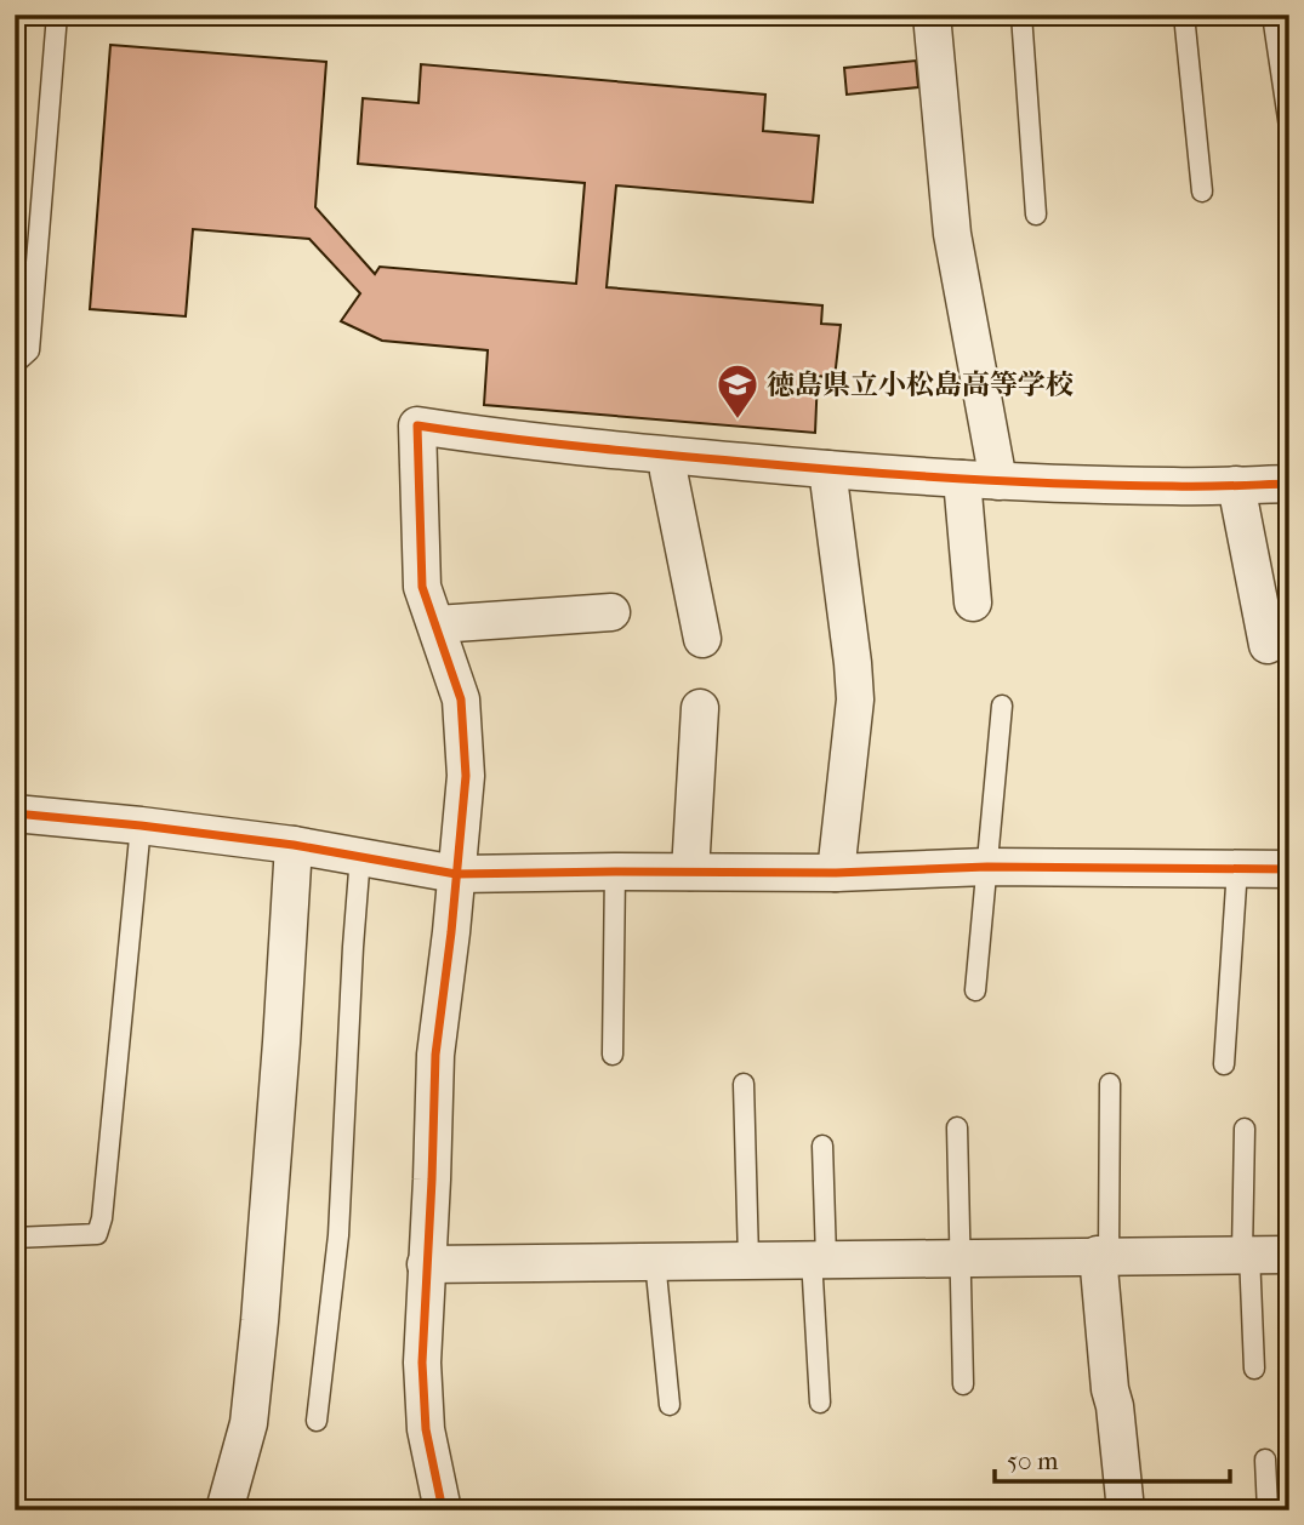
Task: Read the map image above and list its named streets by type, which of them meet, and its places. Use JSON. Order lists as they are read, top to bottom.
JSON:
{
  "places": {
    "school or university": ["徳島県立小松島高等学校"]
  },
  "scale_bar": "50 m"
}
